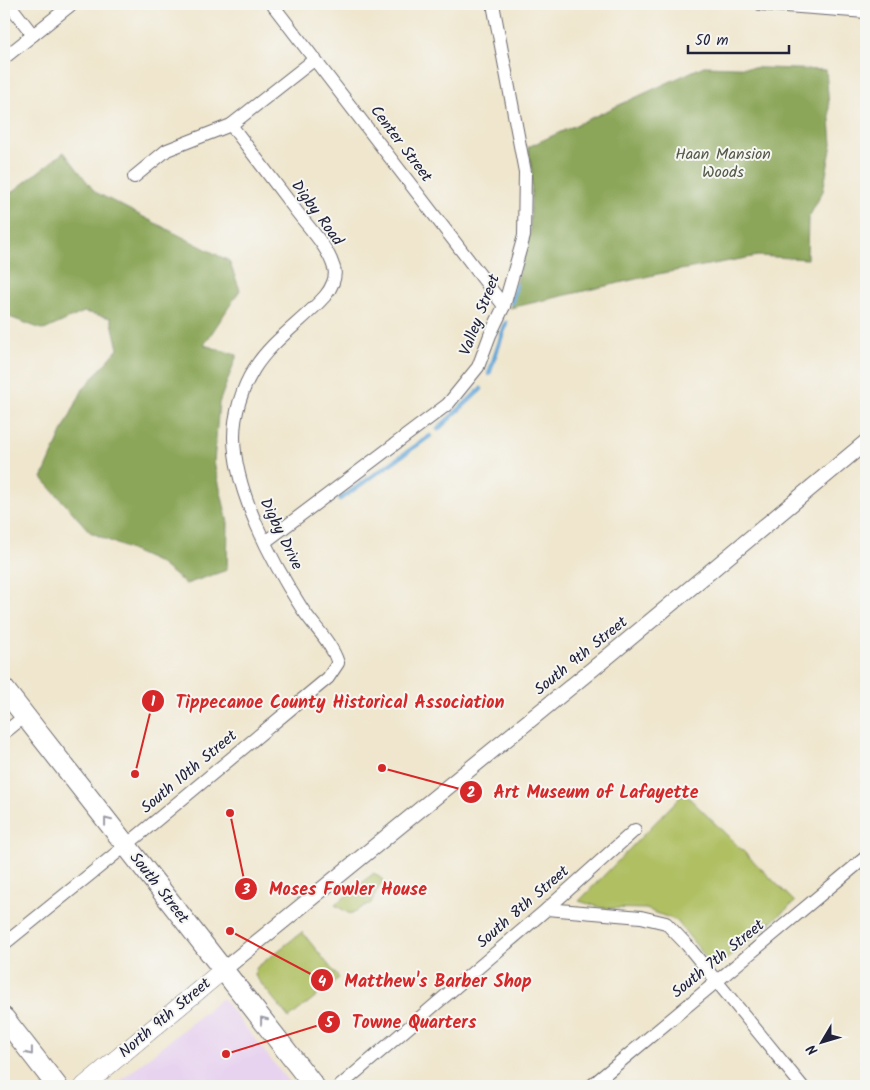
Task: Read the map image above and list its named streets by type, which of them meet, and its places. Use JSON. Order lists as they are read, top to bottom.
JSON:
{
  "streets": {
    "main road": ["South Street", "North 9th Street"],
    "street": [
      "Center Street",
      "Digby Road",
      "Valley Street",
      "Digby Drive",
      "South 9th Street",
      "South 10th Street",
      "South 8th Street",
      "South 7th Street"
    ]
  },
  "crossings": [
    ["Center Street", "Valley Street"],
    ["Digby Road", "Digby Drive"],
    ["Valley Street", "Digby Drive"],
    ["Digby Drive", "South 10th Street"],
    ["South 9th Street", "South Street"],
    ["South 9th Street", "North 9th Street"],
    ["South 10th Street", "South Street"],
    ["South Street", "North 9th Street"]
  ],
  "one_way": ["South Street"],
  "parks": ["Haan Mansion Woods"],
  "places": [
    "Art Museum of Lafayette",
    "Tippecanoe County Historical Association",
    "Moses Fowler House",
    "Matthew's Barber Shop",
    "Towne Quarters"
  ],
  "scale_bar": "50 m",
  "north": "bottom left"
}
